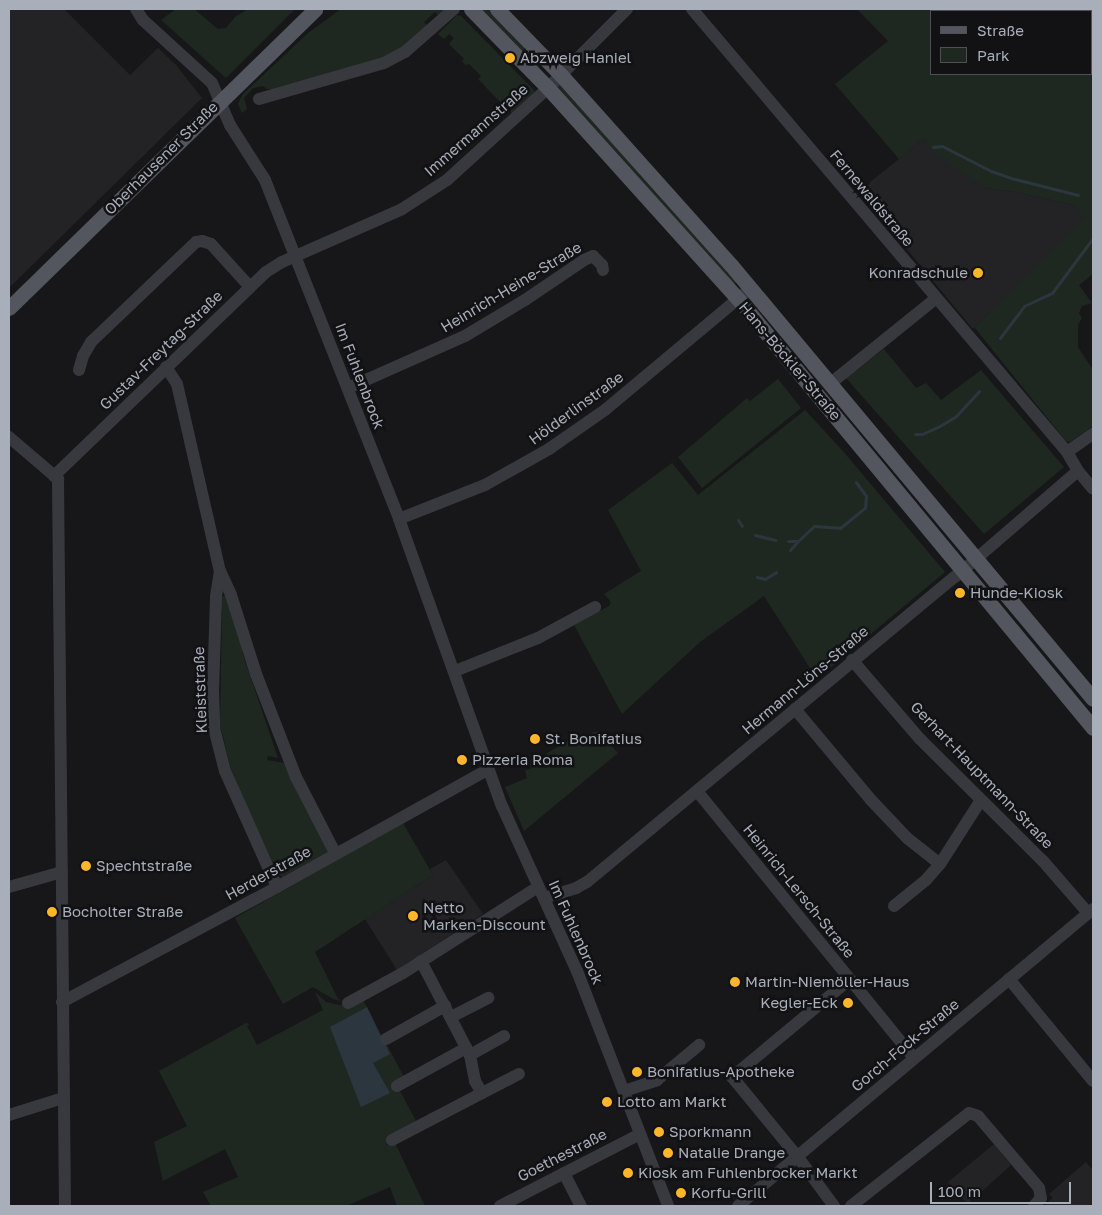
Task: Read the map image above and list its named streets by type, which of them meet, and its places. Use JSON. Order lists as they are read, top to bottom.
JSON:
{
  "streets": {
    "main road": ["Oberhausener Straße", "Hans-Böckler-Straße"],
    "street": [
      "Immermannstraße",
      "Fernewaldstraße",
      "Heinrich-Heine-Straße",
      "Gustav-Freytag-Straße",
      "Im Fuhlenbrock",
      "Hölderlinstraße",
      "Hermann-Löns-Straße",
      "Kleiststraße",
      "Gerhart-Hauptmann-Straße",
      "Herderstraße",
      "Heinrich-Lersch-Straße",
      "Gorch-Fock-Straße",
      "Goethestraße"
    ]
  },
  "crossings": [
    ["Immermannstraße", "Gustav-Freytag-Straße"],
    ["Immermannstraße", "Hans-Böckler-Straße"],
    ["Immermannstraße", "Im Fuhlenbrock"],
    ["Oberhausener Straße", "Im Fuhlenbrock"],
    ["Fernewaldstraße", "Hans-Böckler-Straße"],
    ["Fernewaldstraße", "Hermann-Löns-Straße"],
    ["Heinrich-Heine-Straße", "Im Fuhlenbrock"],
    ["Gustav-Freytag-Straße", "Im Fuhlenbrock"],
    ["Gustav-Freytag-Straße", "Kleiststraße"],
    ["Hans-Böckler-Straße", "Hölderlinstraße"],
    ["Hans-Böckler-Straße", "Hermann-Löns-Straße"],
    ["Im Fuhlenbrock", "Hölderlinstraße"],
    ["Im Fuhlenbrock", "Hermann-Löns-Straße"],
    ["Im Fuhlenbrock", "Herderstraße"],
    ["Im Fuhlenbrock", "Goethestraße"],
    ["Hermann-Löns-Straße", "Gerhart-Hauptmann-Straße"],
    ["Hermann-Löns-Straße", "Heinrich-Lersch-Straße"],
    ["Kleiststraße", "Herderstraße"],
    ["Gerhart-Hauptmann-Straße", "Gorch-Fock-Straße"],
    ["Heinrich-Lersch-Straße", "Gorch-Fock-Straße"]
  ],
  "places": [
    "Abzweig Haniel",
    "Konradschule",
    "Hunde-Kiosk",
    "St. Bonifatius",
    "Pizzeria Roma",
    "Spechtstraße",
    "Bocholter Straße",
    "Netto Marken-Discount",
    "Martin-Niemöller-Haus",
    "Kegler-Eck",
    "Bonifatius-Apotheke",
    "Lotto am Markt",
    "Sporkmann",
    "Natalie Drange",
    "Kiosk am Fuhlenbrocker Markt",
    "Korfu-Grill"
  ],
  "legend": ["Straße", "Park"],
  "scale_bar": "100 m"
}
